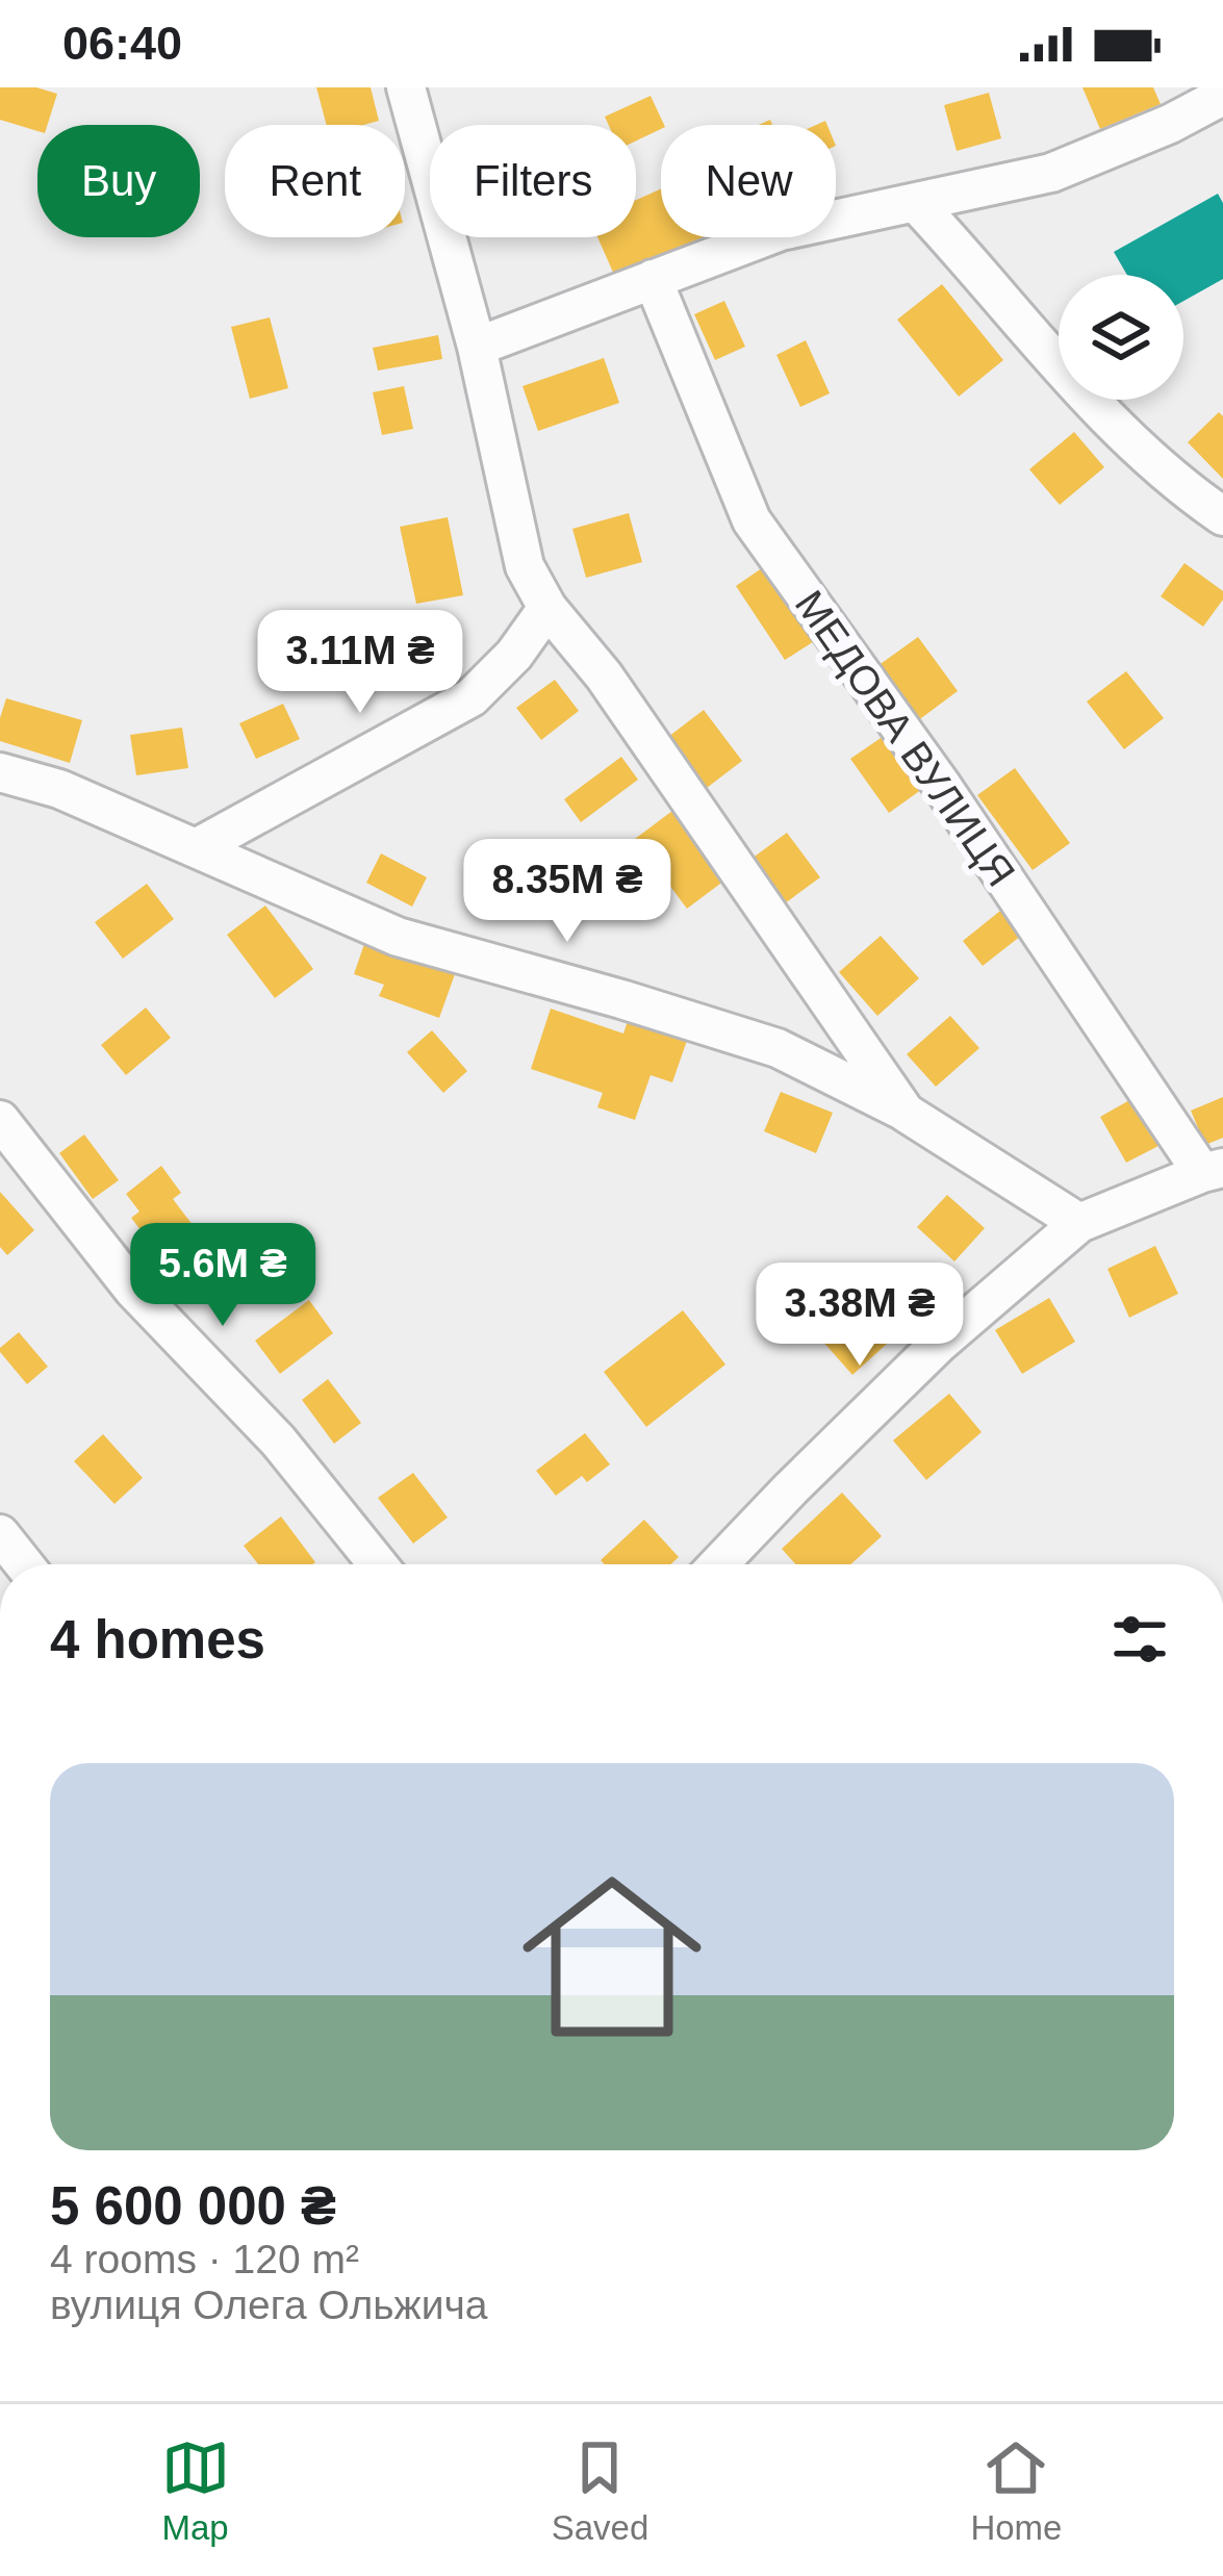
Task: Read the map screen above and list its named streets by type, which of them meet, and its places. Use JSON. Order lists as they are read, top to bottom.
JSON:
{
  "streets": {
    "street": ["МЕДОВА ВУЛИЦЯ"]
  },
  "page": {
    "status": "06:40",
    "chip": [
      "Buy",
      "Rent",
      "Filters",
      "New"
    ],
    "price": [
      "3.11M ₴",
      "8.35M ₴",
      "5.6M ₴",
      "3.38M ₴"
    ],
    "heading": "4 homes",
    "list": [
      {
        "name": "5 600 000 ₴",
        "note": "4 rooms · 120 m² · вулиця Олега Ольжича"
      }
    ],
    "tabs": ["Map", "Saved", "Home"]
  }
}
